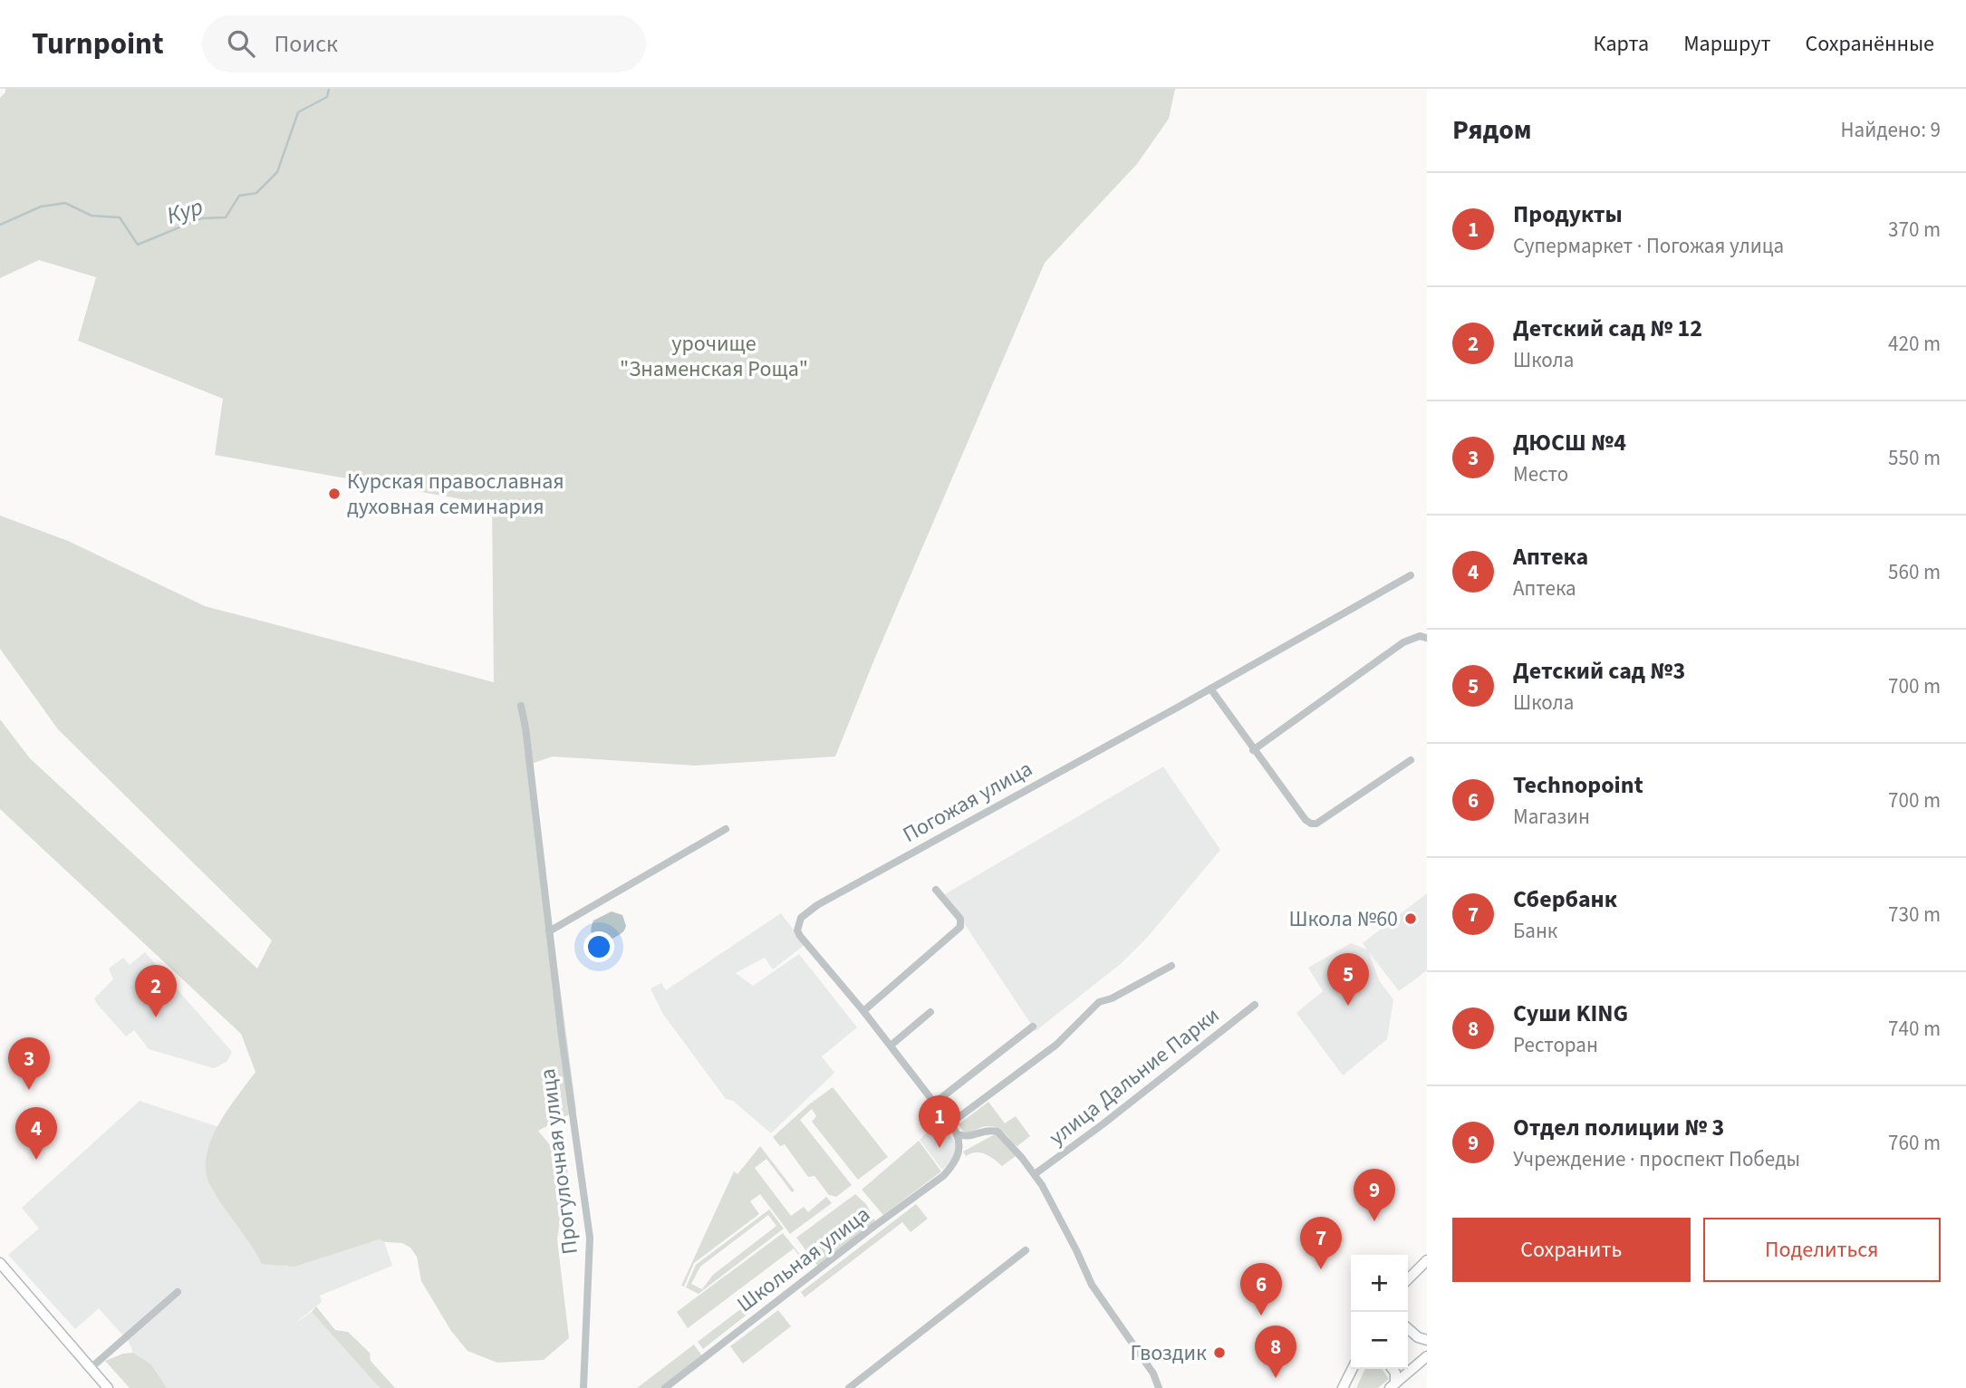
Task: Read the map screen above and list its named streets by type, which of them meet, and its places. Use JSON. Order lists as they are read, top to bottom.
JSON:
{
  "streets": {
    "street": [
      "Погожая улица",
      "улица Дальние Парки",
      "Прогулочная улица",
      "Школьная улица"
    ]
  },
  "crossings": [
    ["Погожая улица", "Школьная улица"]
  ],
  "water": ["Кур"],
  "parks": ["урочище \"Знаменская Роща\""],
  "places": ["Курская православная духовная семинария", "Школа №60", "Гвоздик"],
  "page": {
    "header": "Turnpoint",
    "search": "Поиск",
    "nav": ["Карта", "Маршрут", "Сохранённые"],
    "heading": ["Рядом", "Найдено: 9"],
    "list": [
      {
        "mark": "1",
        "name": "Продукты",
        "note": "Супермаркет · Погожая улица",
        "value": "370 m"
      },
      {
        "mark": "2",
        "name": "Детский сад № 12",
        "note": "Школа",
        "value": "420 m"
      },
      {
        "mark": "3",
        "name": "ДЮСШ №4",
        "note": "Место",
        "value": "550 m"
      },
      {
        "mark": "4",
        "name": "Аптека",
        "note": "Аптека",
        "value": "560 m"
      },
      {
        "mark": "5",
        "name": "Детский сад №3",
        "note": "Школа",
        "value": "700 m"
      },
      {
        "mark": "6",
        "name": "Technopoint",
        "note": "Магазин",
        "value": "700 m"
      },
      {
        "mark": "7",
        "name": "Сбербанк",
        "note": "Банк",
        "value": "730 m"
      },
      {
        "mark": "8",
        "name": "Суши KING",
        "note": "Ресторан",
        "value": "740 m"
      },
      {
        "mark": "9",
        "name": "Отдел полиции № 3",
        "note": "Учреждение · проспект Победы",
        "value": "760 m"
      }
    ],
    "pins": [
      "5",
      "2",
      "3",
      "1",
      "4",
      "9",
      "7",
      "6",
      "8"
    ],
    "buttons": ["Сохранить", "Поделиться"],
    "map_buttons": ["+", "−"]
  }
}
